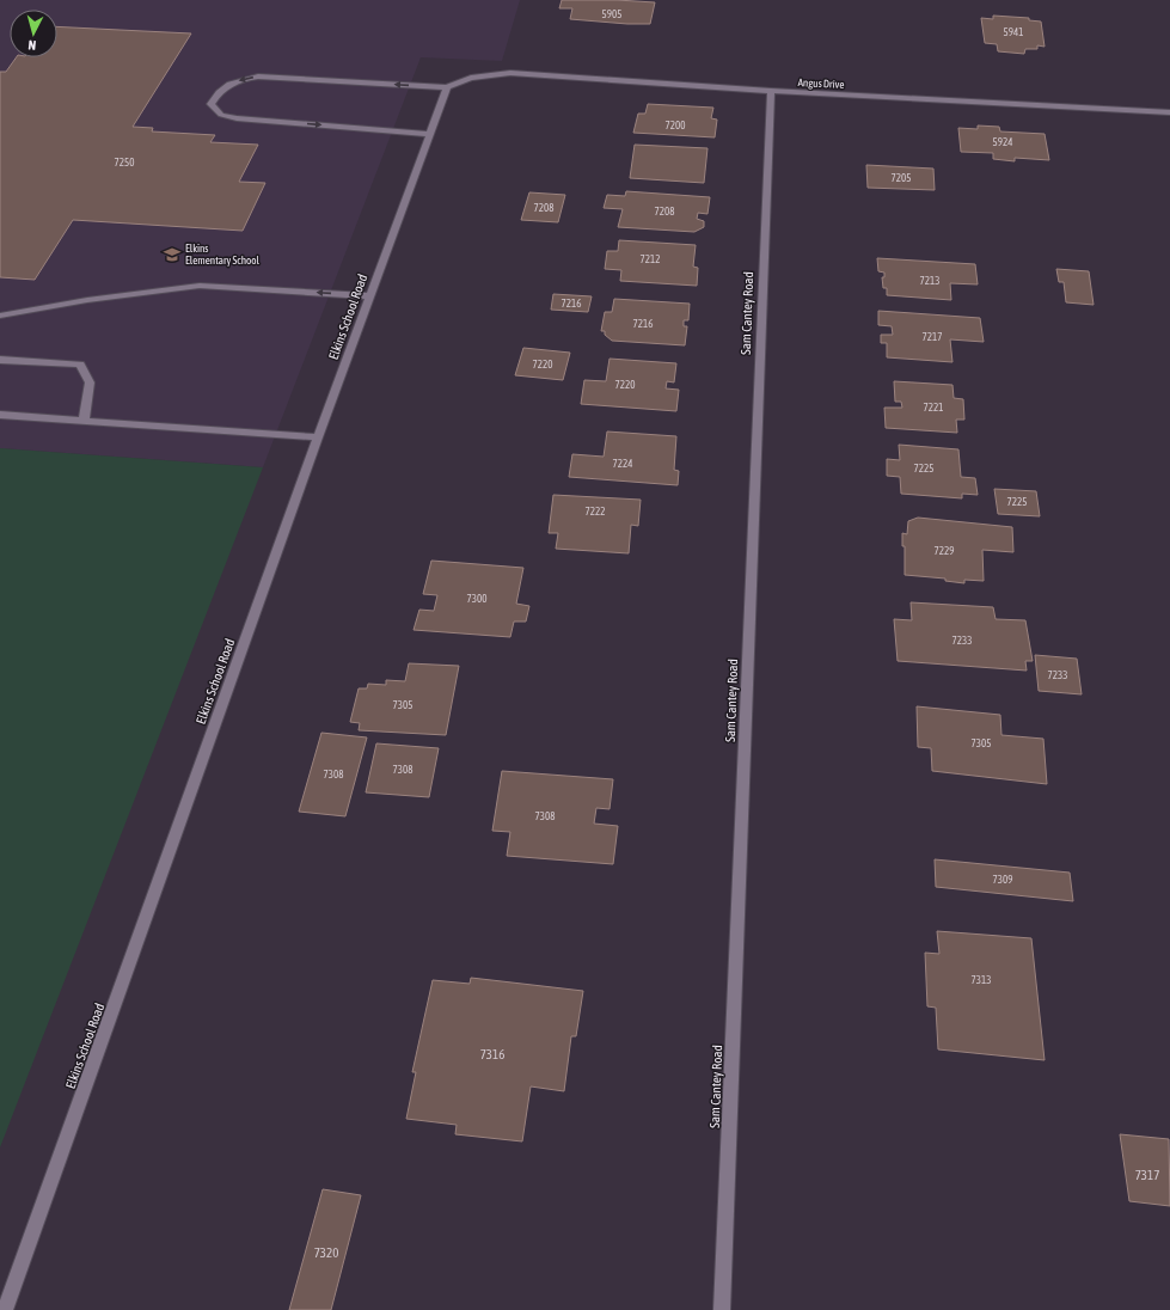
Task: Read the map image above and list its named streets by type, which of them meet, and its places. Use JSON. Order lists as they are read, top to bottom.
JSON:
{
  "streets": {
    "street": ["Angus Drive", "Sam Cantey Road", "Elkins School Road"]
  },
  "crossings": [
    ["Angus Drive", "Sam Cantey Road"],
    ["Angus Drive", "Elkins School Road"]
  ],
  "places": {
    "school or university": ["Elkins Elementary School"]
  },
  "house_numbers": [
    "5905",
    "5941",
    "7200",
    "5924",
    "7250",
    "7205",
    "7208",
    "7208",
    "7212",
    "7213",
    "7216",
    "7216",
    "7217",
    "7220",
    "7220",
    "7221",
    "7224",
    "7225",
    "7225",
    "7222",
    "7229",
    "7300",
    "7233",
    "7233",
    "7305",
    "7305",
    "7308",
    "7308",
    "7308",
    "7309",
    "7313",
    "7316",
    "7317",
    "7320"
  ],
  "north": "bottom"
}
